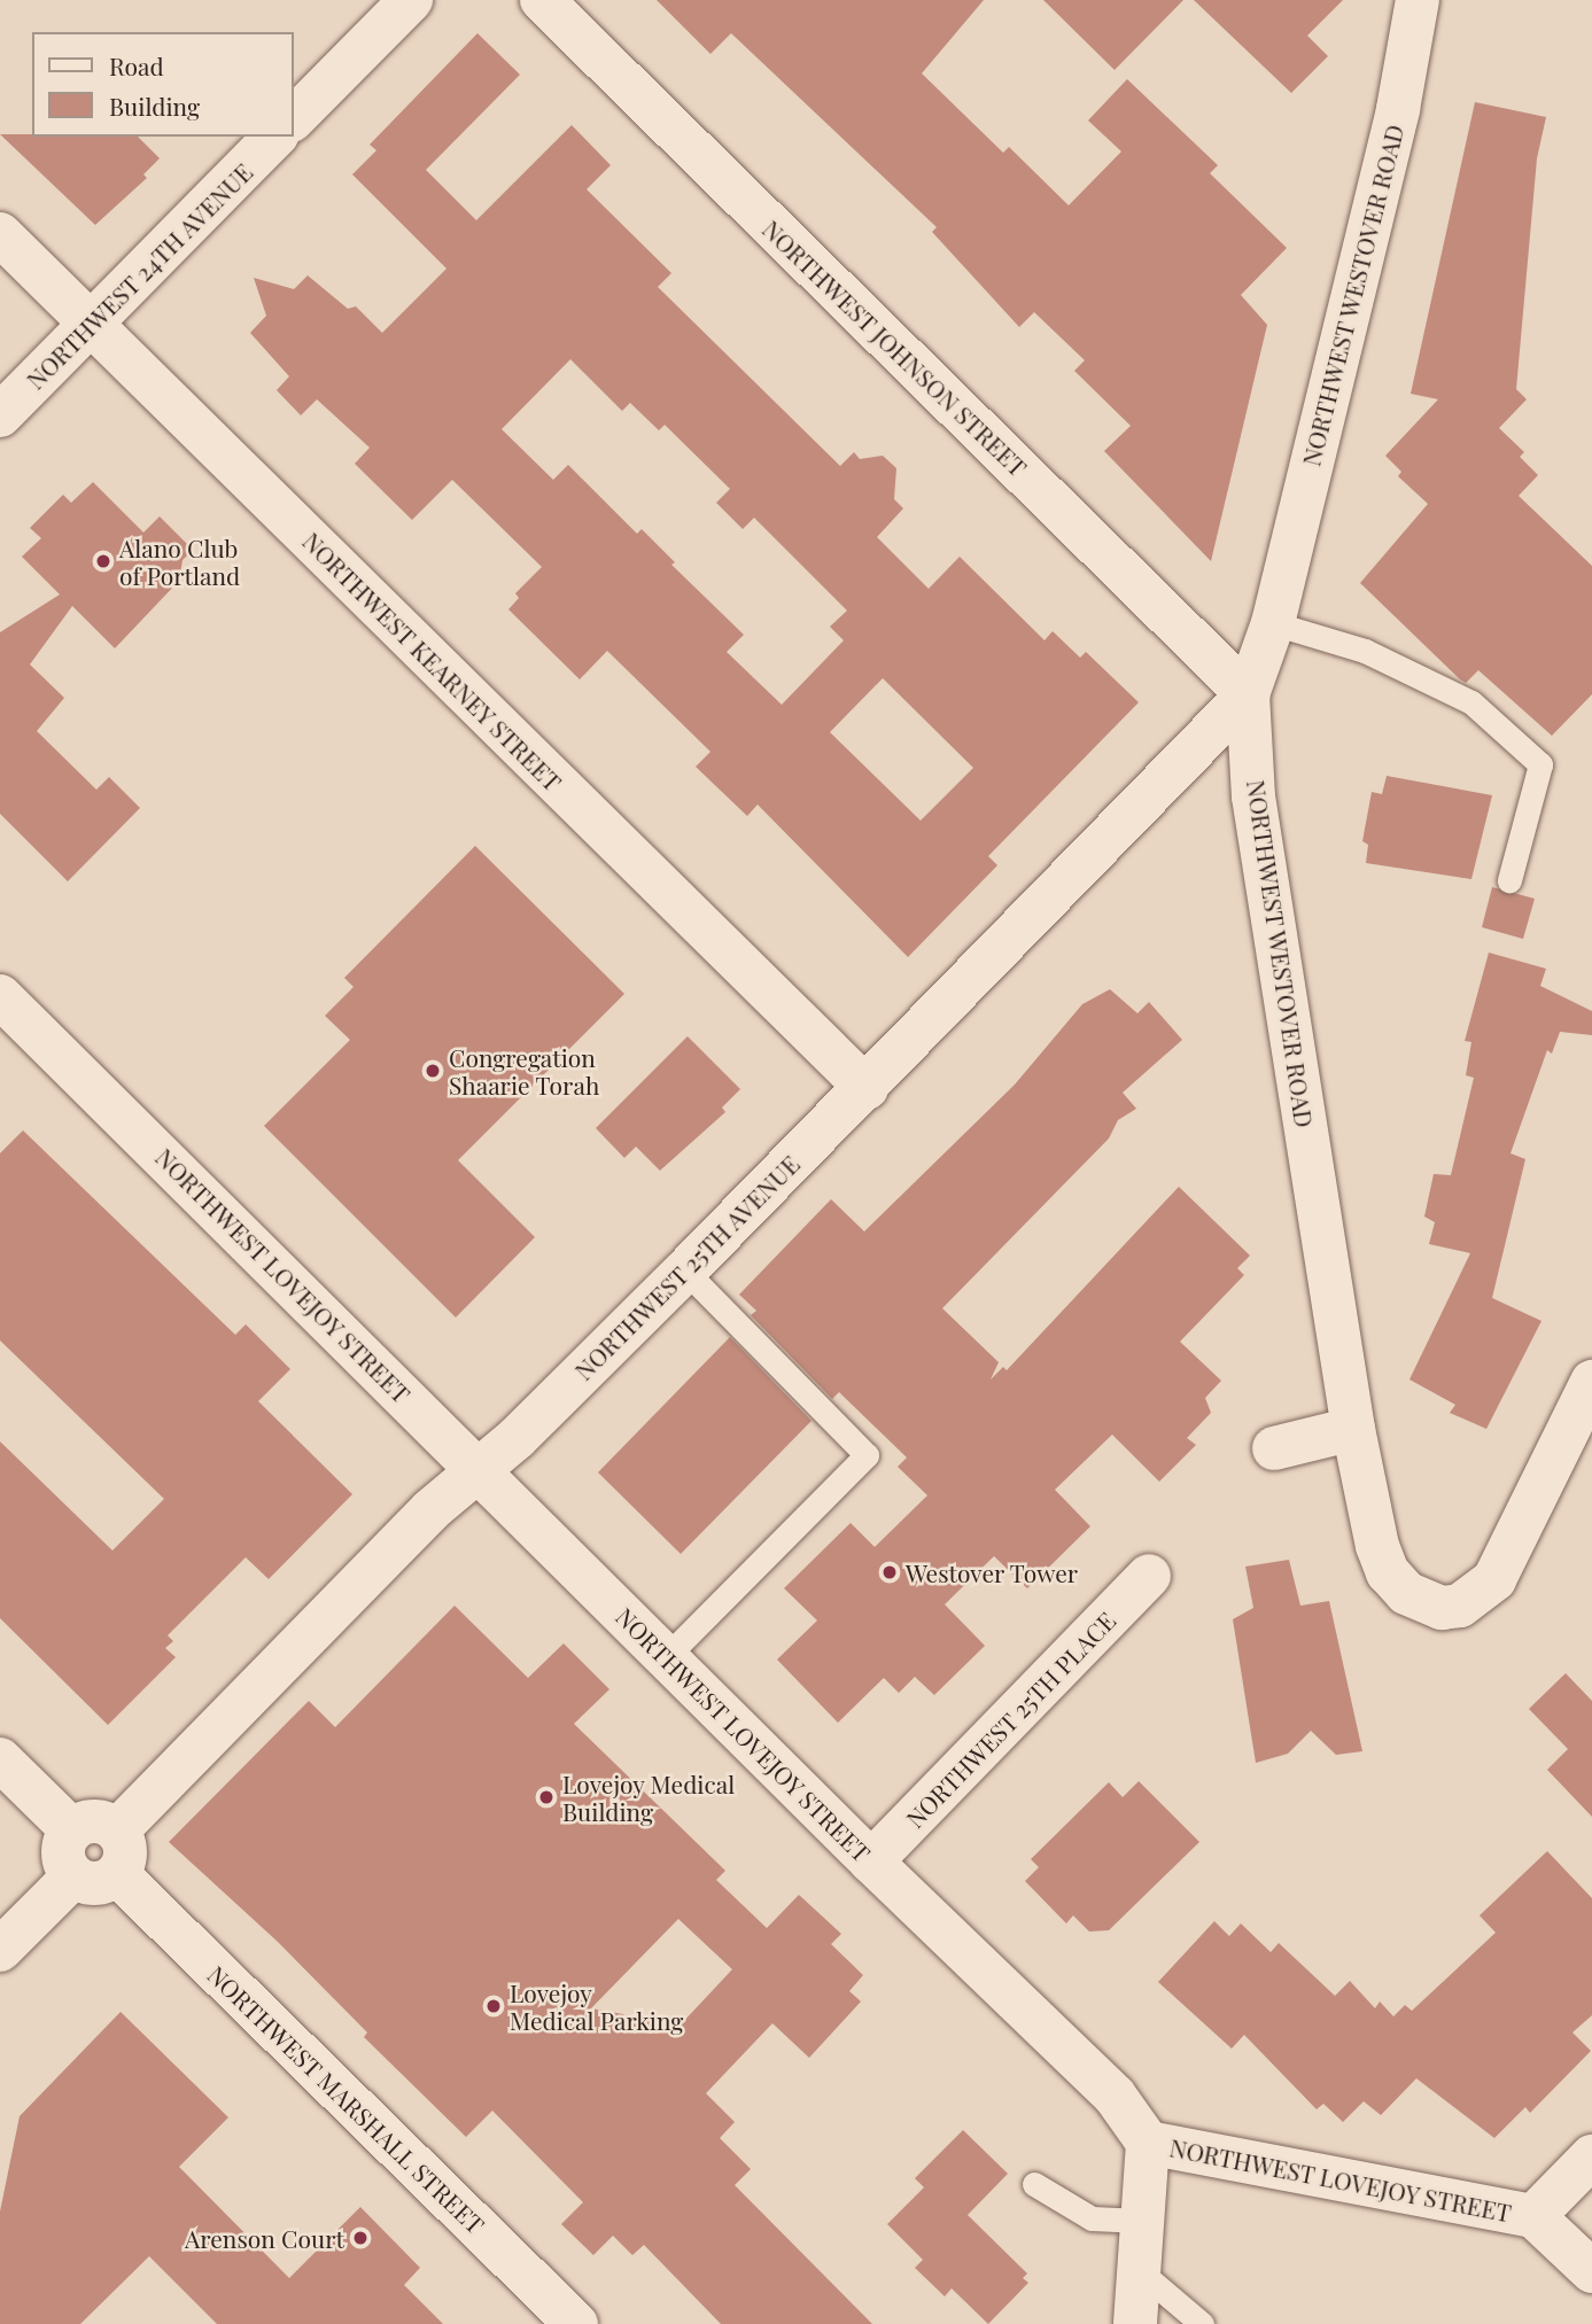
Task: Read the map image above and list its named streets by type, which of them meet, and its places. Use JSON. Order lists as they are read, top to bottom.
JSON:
{
  "streets": {
    "street": [
      "NORTHWEST 24TH AVENUE",
      "NORTHWEST WESTOVER ROAD",
      "NORTHWEST JOHNSON STREET",
      "NORTHWEST KEARNEY STREET",
      "NORTHWEST 25TH AVENUE",
      "NORTHWEST LOVEJOY STREET",
      "NORTHWEST 25TH PLACE",
      "NORTHWEST MARSHALL STREET"
    ]
  },
  "crossings": [
    ["NORTHWEST 24TH AVENUE", "NORTHWEST KEARNEY STREET"],
    ["NORTHWEST WESTOVER ROAD", "NORTHWEST JOHNSON STREET"],
    ["NORTHWEST WESTOVER ROAD", "NORTHWEST 25TH AVENUE"],
    ["NORTHWEST JOHNSON STREET", "NORTHWEST 25TH AVENUE"],
    ["NORTHWEST KEARNEY STREET", "NORTHWEST 25TH AVENUE"],
    ["NORTHWEST 25TH AVENUE", "NORTHWEST LOVEJOY STREET"],
    ["NORTHWEST 25TH AVENUE", "NORTHWEST MARSHALL STREET"],
    ["NORTHWEST LOVEJOY STREET", "NORTHWEST 25TH PLACE"]
  ],
  "places": [
    "Alano Club of Portland",
    "Congregation Shaarie Torah",
    "Westover Tower",
    "Lovejoy Medical Building",
    "Lovejoy Medical Parking",
    "Arenson Court"
  ],
  "legend": ["Road", "Building"]
}
